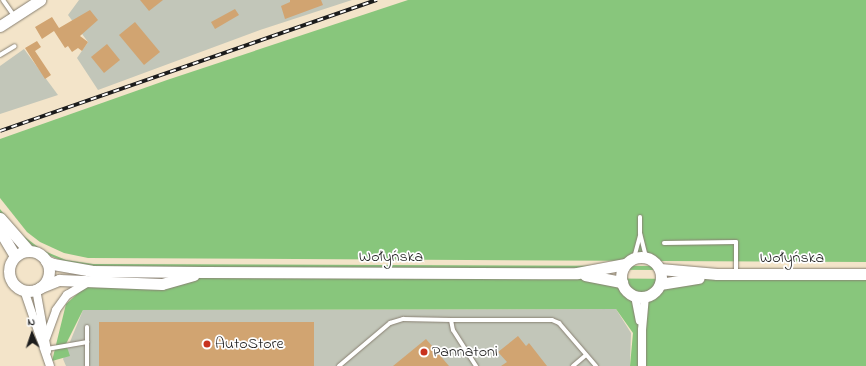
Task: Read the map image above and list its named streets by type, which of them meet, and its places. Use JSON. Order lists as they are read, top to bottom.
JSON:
{
  "streets": {
    "main road": ["Wołyńska"]
  },
  "places": ["AutoStore", "Pannatoni"],
  "north": "top"
}
